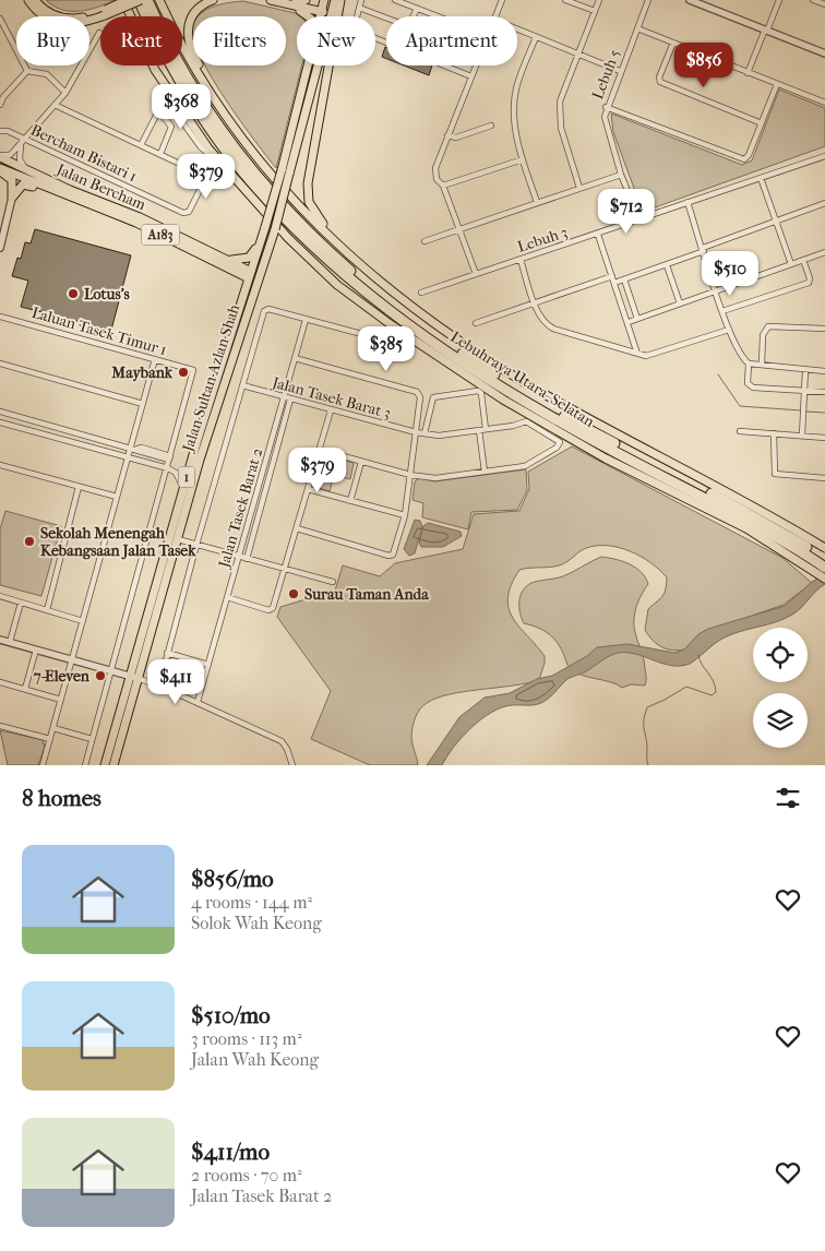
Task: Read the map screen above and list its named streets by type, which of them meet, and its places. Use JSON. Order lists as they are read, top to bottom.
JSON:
{
  "streets": {
    "highway": ["Lebuhraya Utara–Selatan"],
    "main road": [
      "Jalan Bercham",
      "A183",
      "Jalan Sultan Azlan Shah",
      "1"
    ],
    "street": [
      "Lebuh 5",
      "Bercham Bistari 1",
      "Lebuh 3",
      "Laluan Tasek Timur 1",
      "Jalan Tasek Barat 3",
      "Jalan Tasek Barat 2"
    ]
  },
  "crossings": [
    ["Lebuh 5", "Lebuh 3"],
    ["Jalan Bercham", "Jalan Sultan Azlan Shah"],
    ["Jalan Tasek Barat 3", "Jalan Tasek Barat 2"]
  ],
  "places": [
    "Lotus's",
    "Maybank",
    "Sekolah Menengah Kebangsaan Jalan Tasek",
    "Surau Taman Anda",
    "7-Eleven"
  ],
  "page": {
    "chip": [
      "Buy",
      "Rent",
      "Filters",
      "New",
      "Apartment"
    ],
    "price": [
      "$856",
      "$368",
      "$379",
      "$712",
      "$510",
      "$385",
      "$379",
      "$411"
    ],
    "heading": "8 homes",
    "list": [
      {
        "name": "$856/mo",
        "note": "4 rooms · 144 m² · Solok Wah Keong"
      },
      {
        "name": "$510/mo",
        "note": "3 rooms · 113 m² · Jalan Wah Keong"
      },
      {
        "name": "$411/mo",
        "note": "2 rooms · 70 m² · Jalan Tasek Barat 2"
      }
    ]
  }
}
